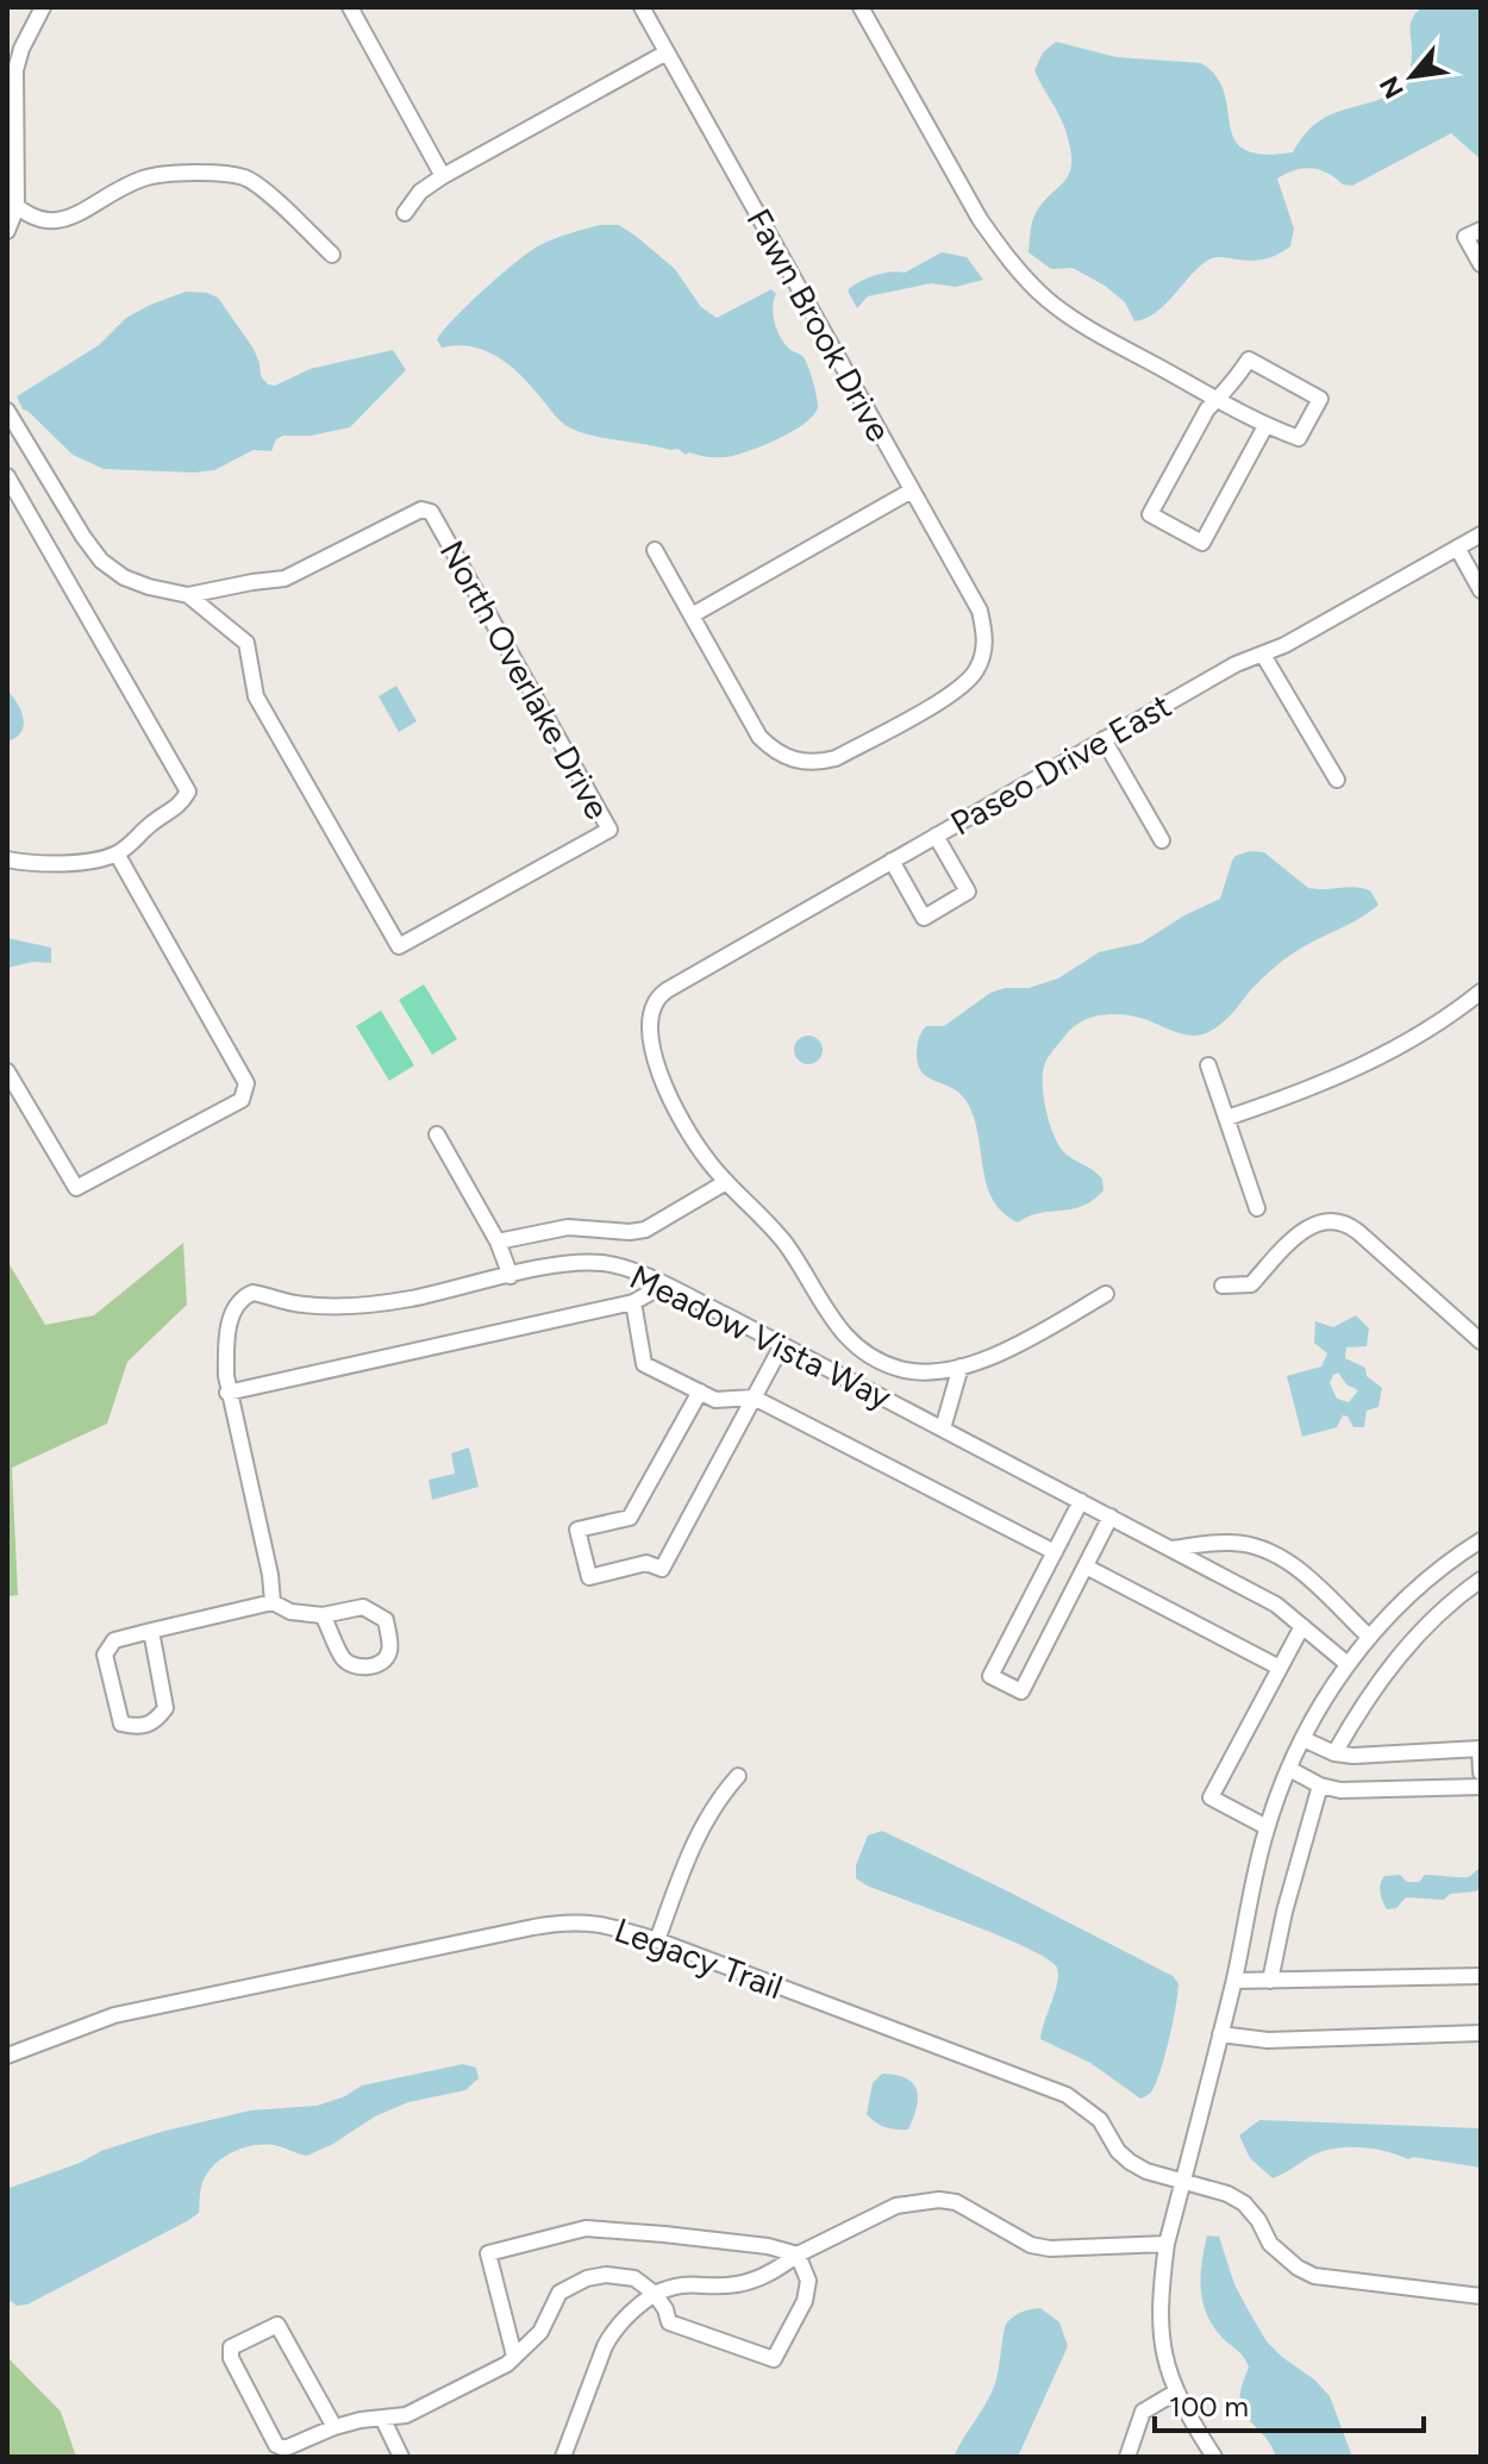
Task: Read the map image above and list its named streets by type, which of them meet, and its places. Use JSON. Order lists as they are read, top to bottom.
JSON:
{
  "streets": {
    "street": [
      "Fawn Brook Drive",
      "North Overlake Drive",
      "Paseo Drive East",
      "Meadow Vista Way",
      "Legacy Trail"
    ]
  },
  "scale_bar": "100 m",
  "north": "bottom left"
}
